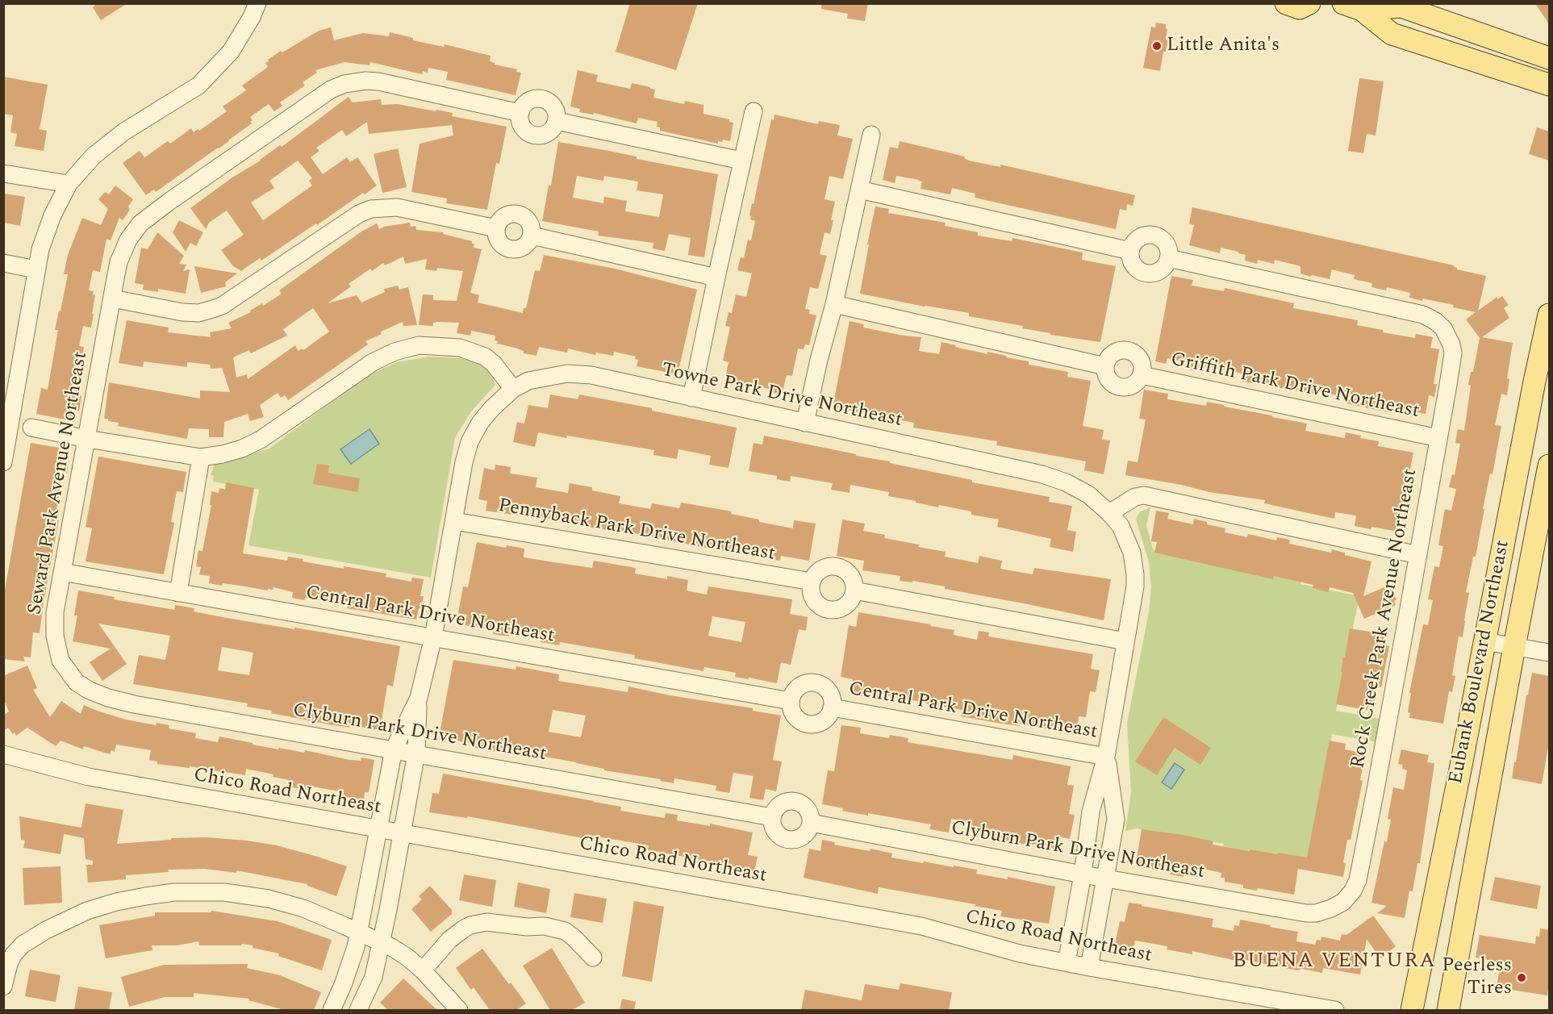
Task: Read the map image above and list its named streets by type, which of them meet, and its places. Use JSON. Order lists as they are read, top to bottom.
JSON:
{
  "streets": {
    "main road": ["Eubank Boulevard Northeast"],
    "street": [
      "Griffith Park Drive Northeast",
      "Towne Park Drive Northeast",
      "Seward Park Avenue Northeast",
      "Pennyback Park Drive Northeast",
      "Central Park Drive Northeast",
      "Rock Creek Park Avenue Northeast",
      "Clyburn Park Drive Northeast",
      "Chico Road Northeast"
    ]
  },
  "crossings": [
    ["Griffith Park Drive Northeast", "Rock Creek Park Avenue Northeast"],
    ["Towne Park Drive Northeast", "Pennyback Park Drive Northeast"],
    ["Towne Park Drive Northeast", "Central Park Drive Northeast"],
    ["Towne Park Drive Northeast", "Clyburn Park Drive Northeast"],
    ["Towne Park Drive Northeast", "Chico Road Northeast"],
    ["Seward Park Avenue Northeast", "Central Park Drive Northeast"],
    ["Seward Park Avenue Northeast", "Clyburn Park Drive Northeast"],
    ["Rock Creek Park Avenue Northeast", "Clyburn Park Drive Northeast"]
  ],
  "districts": ["BUENA VENTURA"],
  "places": ["Little Anita's", "Peerless Tires"]
}
